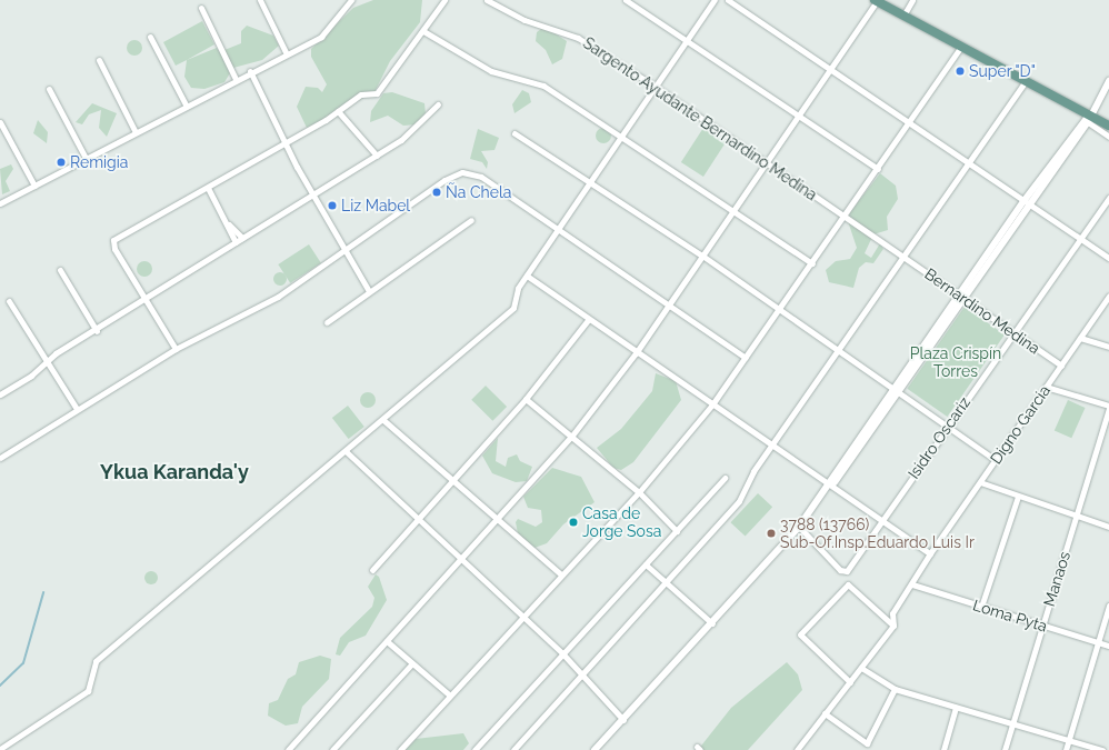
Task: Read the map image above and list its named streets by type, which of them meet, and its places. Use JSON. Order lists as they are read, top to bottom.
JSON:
{
  "streets": {
    "street": [
      "Sargento Ayudante Bernardino Medina",
      "Bernardino Medina",
      "Digno Garcia",
      "Isidro Oscariz",
      "Manaos",
      "Loma Pyta"
    ]
  },
  "crossings": [
    ["Sargento Ayudante Bernardino Medina", "Bernardino Medina"],
    ["Bernardino Medina", "Digno Garcia"],
    ["Bernardino Medina", "Isidro Oscariz"],
    ["Digno Garcia", "Loma Pyta"],
    ["Manaos", "Loma Pyta"]
  ],
  "districts": ["Ykua Karanda'y"],
  "parks": ["Plaza Crispín Torres"],
  "places": [
    "Super \"D\"",
    "Remigia",
    "Ña Chela",
    "Liz Mabel",
    "Casa de Jorge Sosa",
    "3788 (13766) Sub-Of.Insp.Eduardo Luis Ir"
  ]
}
